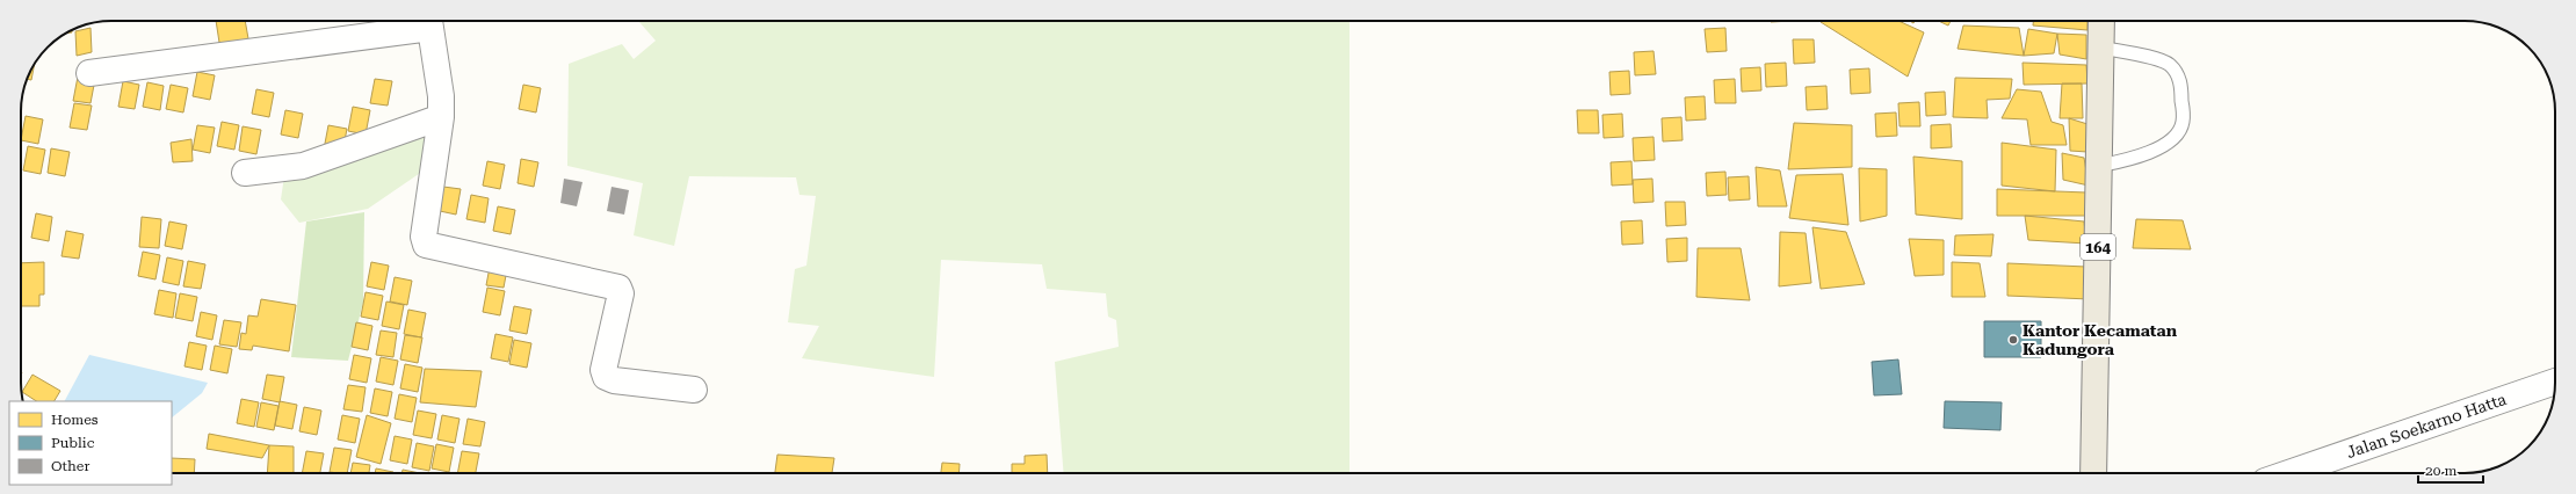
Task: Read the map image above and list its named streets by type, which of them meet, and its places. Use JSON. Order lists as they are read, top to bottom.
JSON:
{
  "streets": {
    "main road": ["164"],
    "street": ["Jalan Soekarno Hatta"]
  },
  "places": ["Kantor Kecamatan Kadungora"],
  "legend": ["Homes", "Public", "Other"],
  "scale_bar": "20 m"
}
